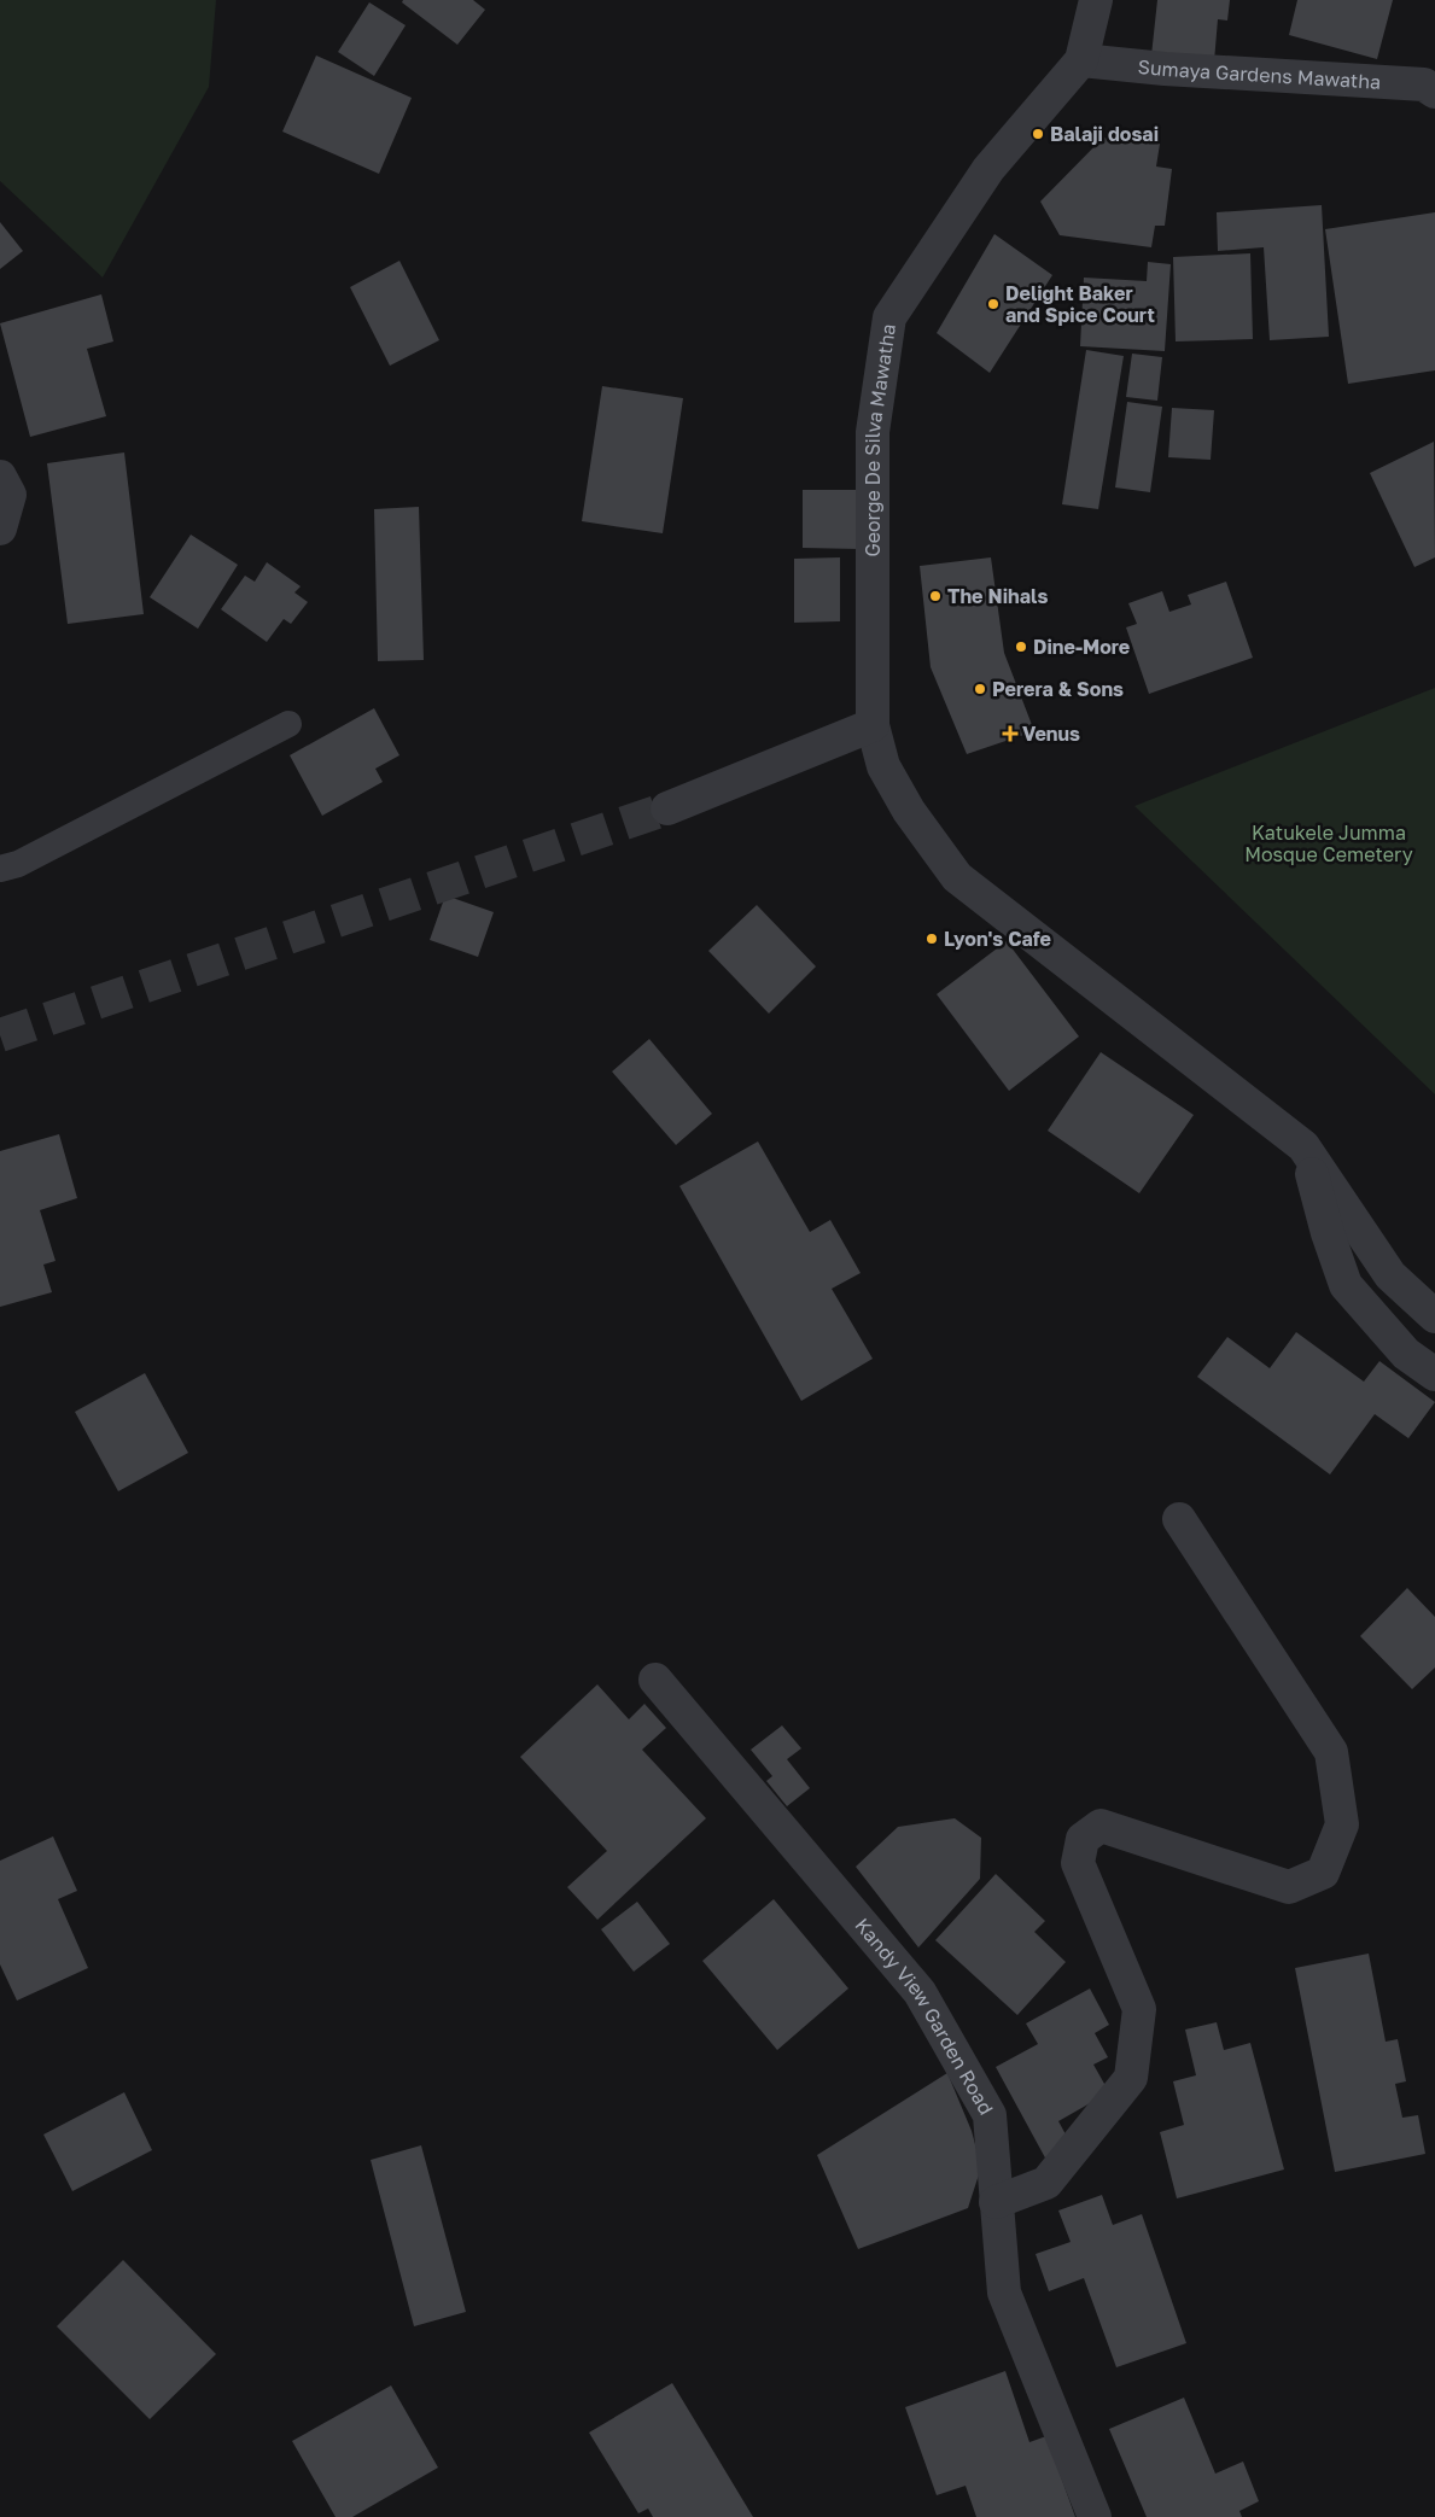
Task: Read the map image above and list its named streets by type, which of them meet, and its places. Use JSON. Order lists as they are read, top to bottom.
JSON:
{
  "streets": {
    "street": ["Sumaya Gardens Mawatha", "George De Silva Mawatha", "Kandy View Garden Road"]
  },
  "crossings": [
    ["Sumaya Gardens Mawatha", "George De Silva Mawatha"]
  ],
  "parks": ["Katukele Jumma Mosque Cemetery"],
  "places": {
    "other": [
      "Balaji dosai",
      "Delight Baker and Spice Court",
      "The Nihals",
      "Dine-More",
      "Perera & Sons",
      "Lyon's Cafe"
    ],
    "health": ["Venus"]
  }
}
